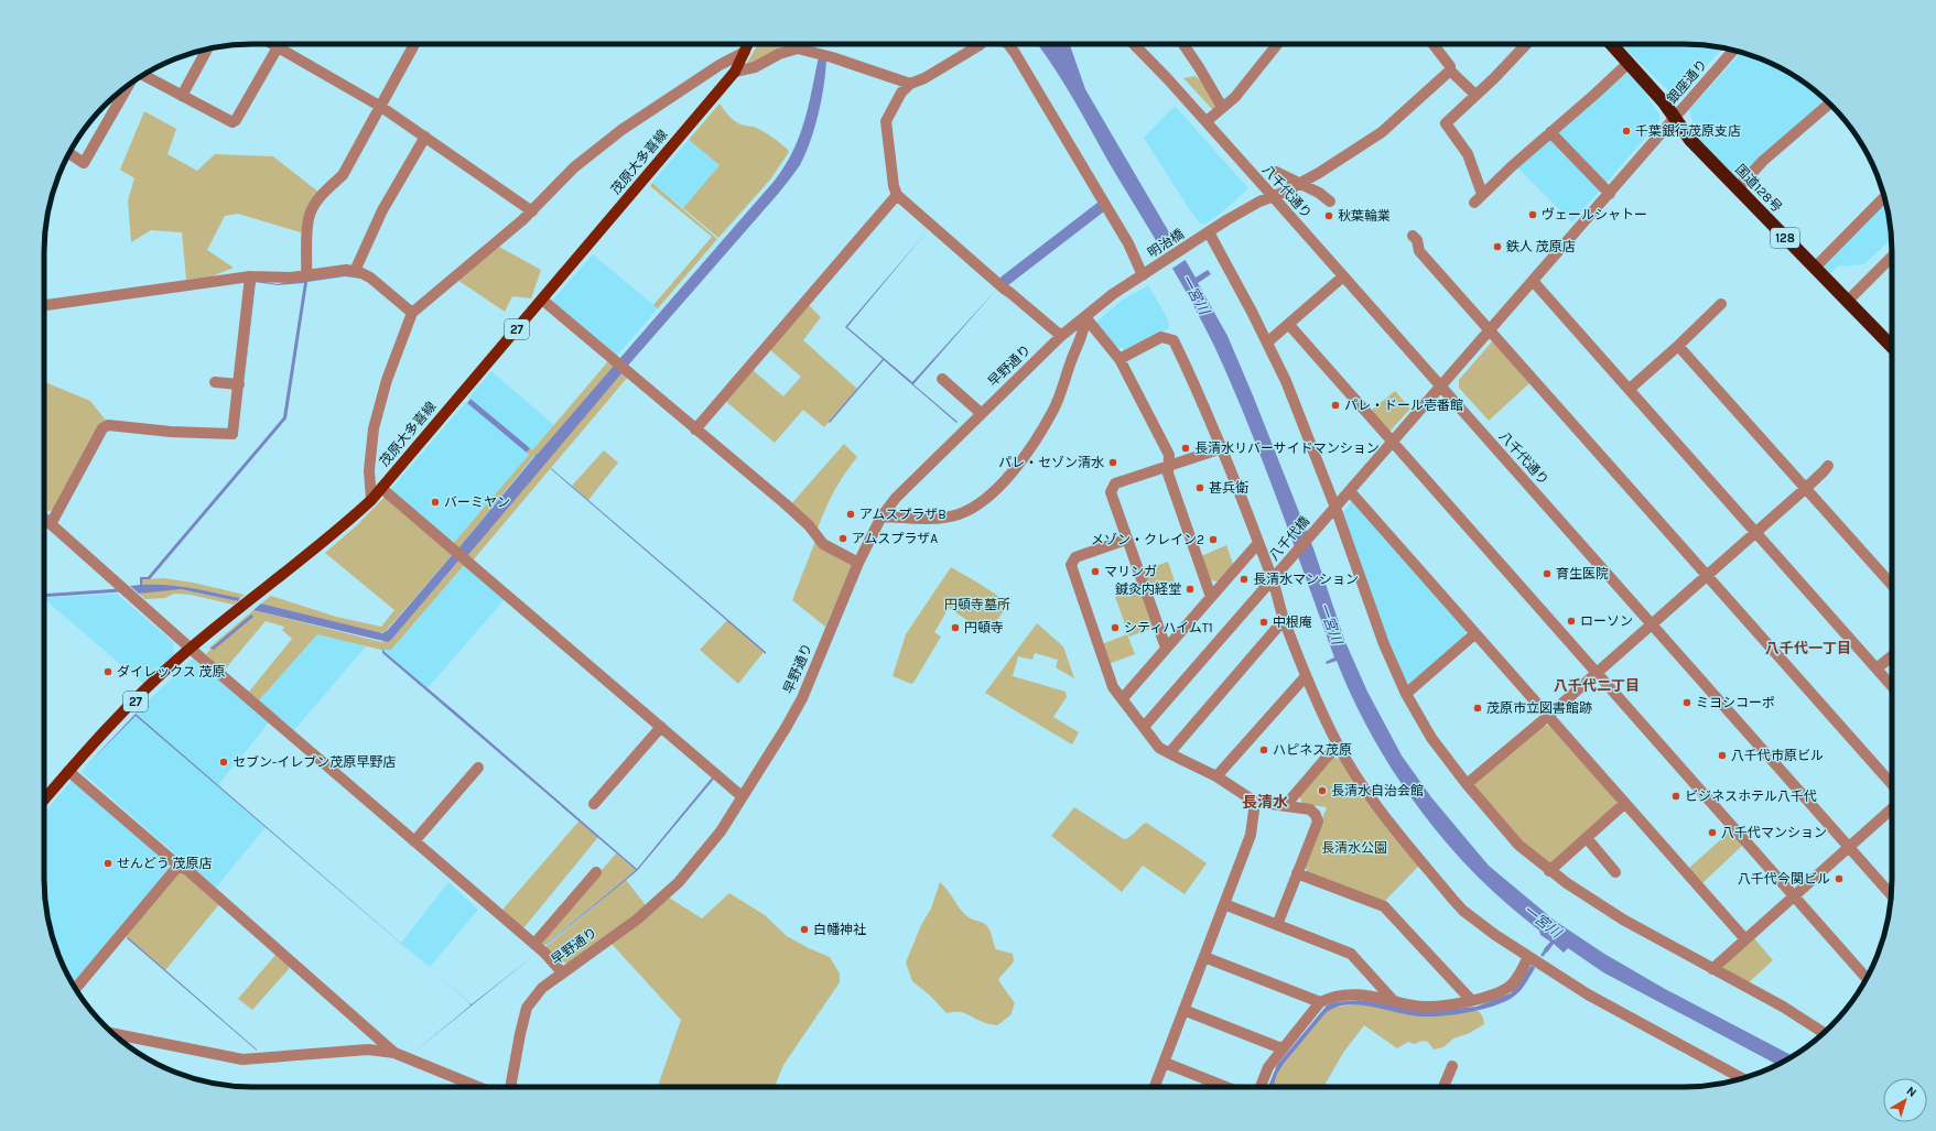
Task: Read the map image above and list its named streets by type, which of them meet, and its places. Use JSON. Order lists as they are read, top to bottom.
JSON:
{
  "streets": {
    "highway": ["国道128号", "128"],
    "main road": ["茂原大多喜線", "27"],
    "street": [
      "銀座通り",
      "八千代通り",
      "明治橋",
      "早野通り",
      "八千代橋"
    ]
  },
  "crossings": [
    ["銀座通り", "国道128号"],
    ["銀座通り", "八千代橋"],
    ["八千代通り", "八千代橋"],
    ["明治橋", "早野通り"]
  ],
  "districts": ["八千代一丁目", "八千代二丁目", "長清水"],
  "water": ["一宮川"],
  "parks": ["円頓寺墓所", "長清水公園"],
  "places": [
    "千葉銀行茂原支店",
    "ヴェールシャトー",
    "秋葉輪業",
    "鉄人 茂原店",
    "パレ・ドール壱番館",
    "長清水リバーサイドマンション",
    "パレ・セゾン清水",
    "甚兵衛",
    "バーミヤン",
    "アムスプラザB",
    "アムスプラザA",
    "メゾン・クレイン2",
    "マリンガ",
    "育生医院",
    "長清水マンション",
    "鍼灸内経堂",
    "ローソン",
    "中根庵",
    "円頓寺",
    "シティハイムT1",
    "ダイレックス 茂原",
    "ミヨシコーポ",
    "茂原市立図書館跡",
    "ハピネス茂原",
    "八千代市原ビル",
    "セブン-イレブン茂原早野店",
    "長清水自治会館",
    "ビジネスホテル八千代",
    "八千代マンション",
    "せんどう 茂原店",
    "八千代今関ビル",
    "白幡神社"
  ],
  "north": "top right"
}
